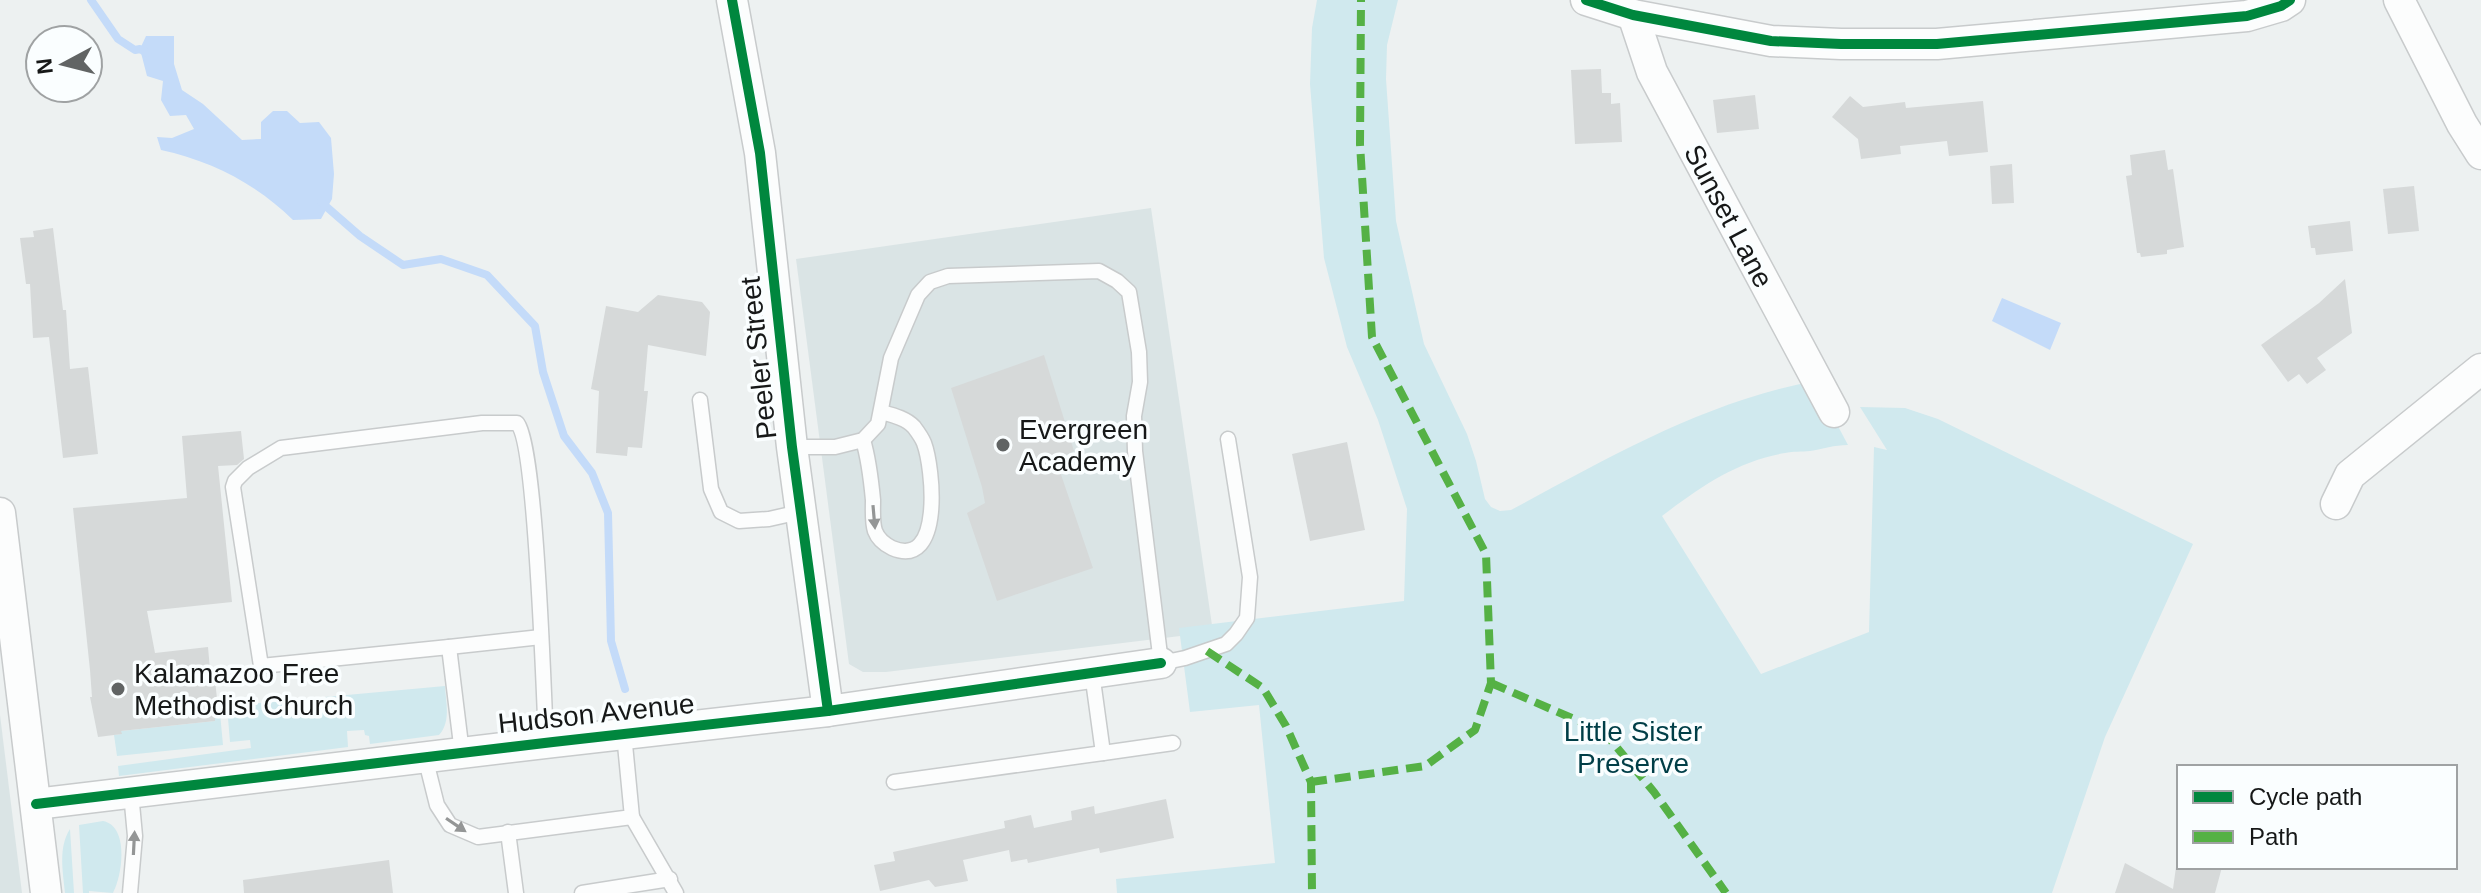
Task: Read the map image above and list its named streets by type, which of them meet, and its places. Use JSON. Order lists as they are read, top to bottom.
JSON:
{
  "streets": {
    "street": ["Sunset Lane", "Peeler Street", "Hudson Avenue"]
  },
  "crossings": [
    ["Peeler Street", "Hudson Avenue"]
  ],
  "parks": ["Little Sister Preserve"],
  "places": ["Evergreen Academy", "Kalamazoo Free Methodist Church"],
  "legend": ["Cycle path", "Path"],
  "north": "left"
}
